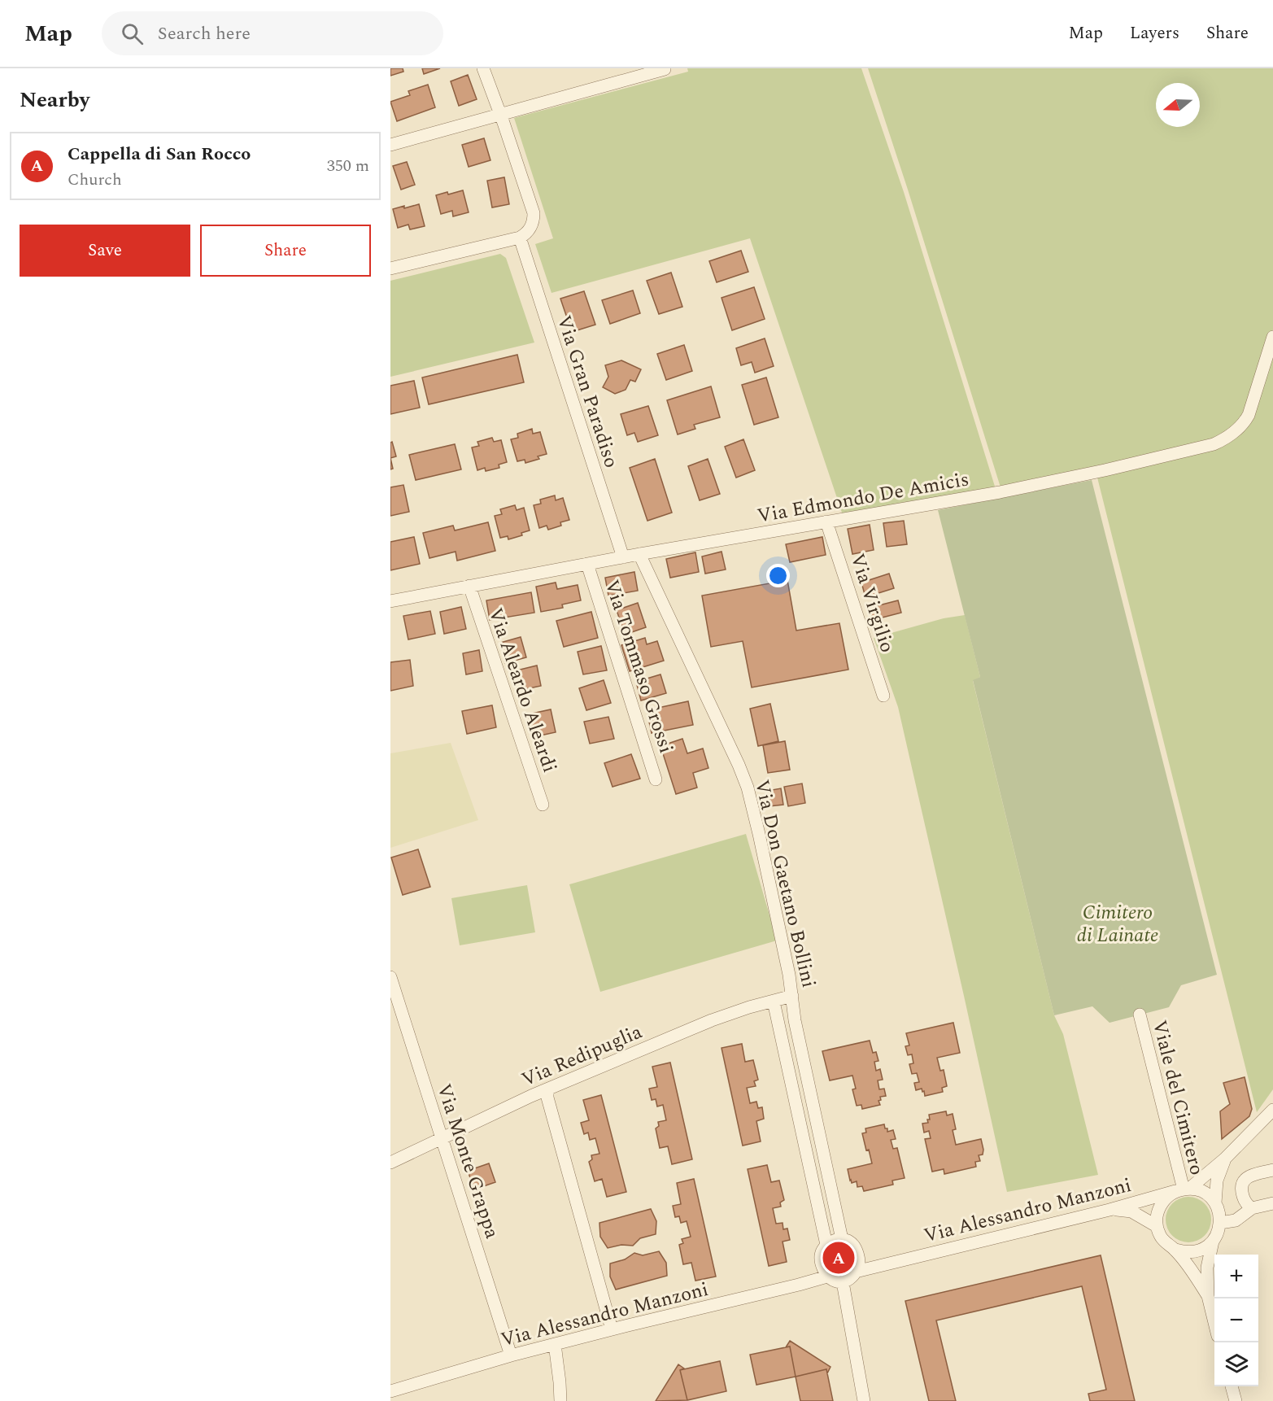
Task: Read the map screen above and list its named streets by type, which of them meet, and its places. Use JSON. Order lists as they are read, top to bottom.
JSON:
{
  "streets": {
    "street": [
      "Via Gran Paradiso",
      "Via Edmondo De Amicis",
      "Via Virgilio",
      "Via Tommaso Grossi",
      "Via Aleardo Aleardi",
      "Via Don Gaetano Bollini",
      "Via Redipuglia",
      "Viale del Cimitero",
      "Via Monte Grappa",
      "Via Alessandro Manzoni"
    ]
  },
  "crossings": [
    ["Via Gran Paradiso", "Via Edmondo De Amicis"],
    ["Via Edmondo De Amicis", "Via Virgilio"],
    ["Via Edmondo De Amicis", "Via Tommaso Grossi"],
    ["Via Edmondo De Amicis", "Via Aleardo Aleardi"],
    ["Via Edmondo De Amicis", "Via Don Gaetano Bollini"],
    ["Via Don Gaetano Bollini", "Via Redipuglia"],
    ["Via Don Gaetano Bollini", "Via Alessandro Manzoni"],
    ["Via Redipuglia", "Via Monte Grappa"],
    ["Viale del Cimitero", "Via Alessandro Manzoni"],
    ["Via Monte Grappa", "Via Alessandro Manzoni"]
  ],
  "parks": ["Cimitero di Lainate"],
  "north": "left",
  "page": {
    "header": "Map",
    "search": "Search here",
    "nav": ["Map", "Layers", "Share"],
    "heading": "Nearby",
    "list": [
      {
        "mark": "A",
        "name": "Cappella di San Rocco",
        "note": "Church",
        "value": "350 m"
      }
    ],
    "buttons": ["Save", "Share"],
    "pins": "A",
    "map_buttons": ["+", "−"]
  }
}
